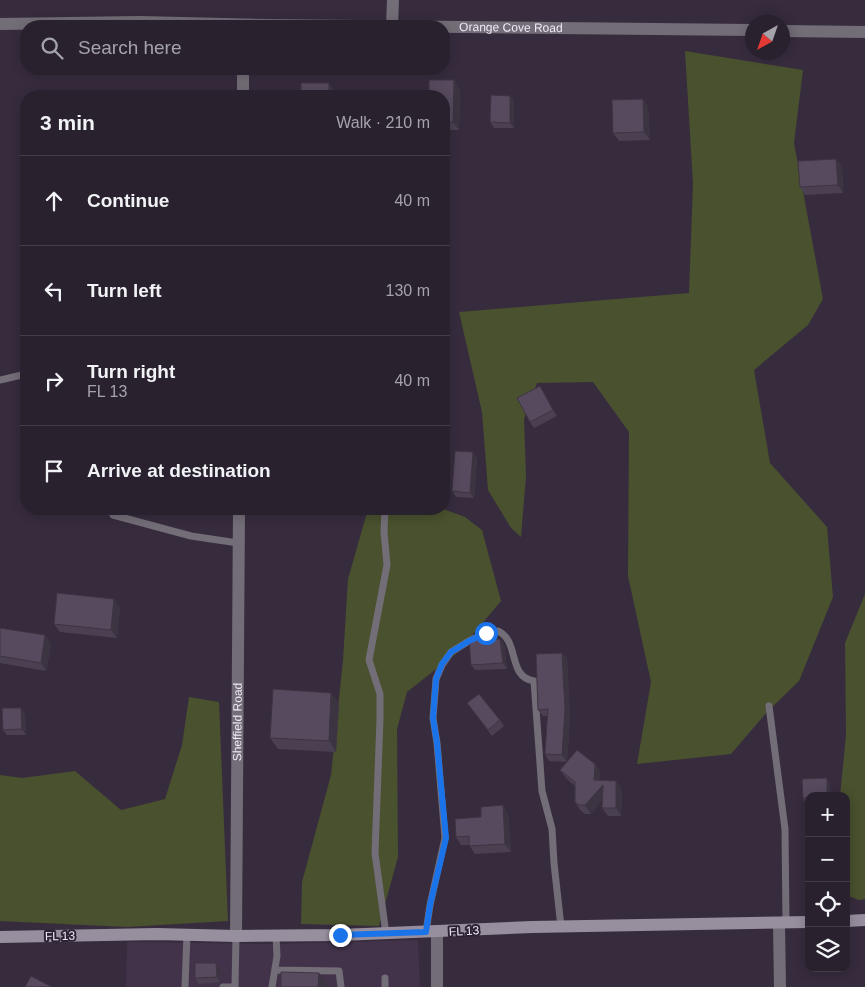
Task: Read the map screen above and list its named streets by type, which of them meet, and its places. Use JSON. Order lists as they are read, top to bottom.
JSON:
{
  "streets": {
    "main road": ["FL 13"],
    "street": ["Orange Cove Road", "Sheffield Road"]
  },
  "crossings": [
    ["Sheffield Road", "FL 13"]
  ],
  "north": "bottom left",
  "page": {
    "search": "Search here",
    "heading": ["3 min", "Walk · 210 m"],
    "list": [
      ["Continue", "40 m"],
      ["Turn left", "130 m"],
      ["Turn right", "FL 13", "40 m"],
      "Arrive at destination"
    ],
    "map_buttons": ["+", "−"]
  }
}
